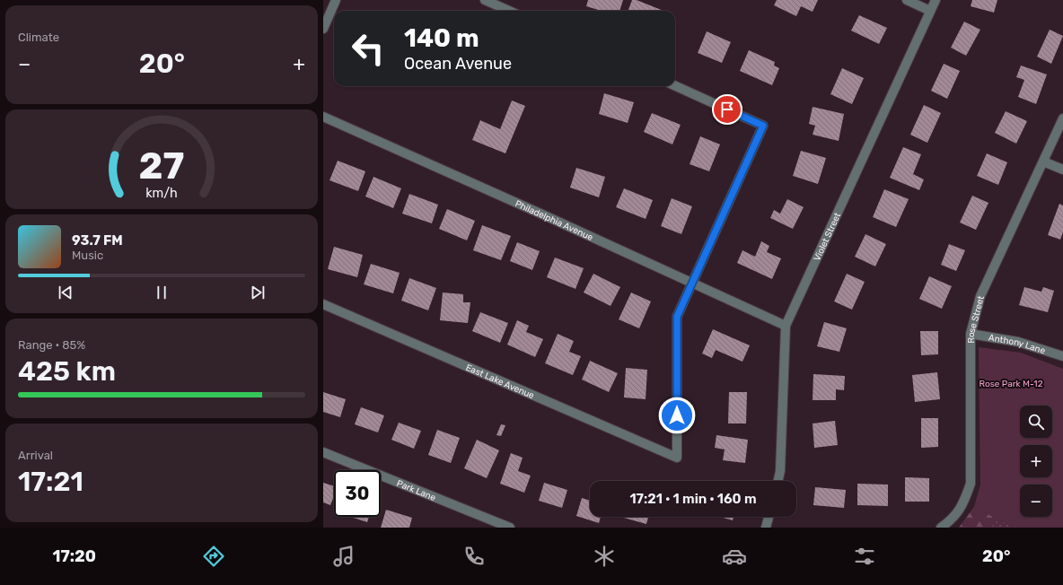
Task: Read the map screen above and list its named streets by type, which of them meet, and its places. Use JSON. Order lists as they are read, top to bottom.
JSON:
{
  "streets": {
    "street": [
      "Philadelphia Avenue",
      "Violet Street",
      "Rose Street",
      "Anthony Lane",
      "East Lake Avenue",
      "Park Lane"
    ]
  },
  "crossings": [
    ["Philadelphia Avenue", "Violet Street"],
    ["Philadelphia Avenue", "East Lake Avenue"],
    ["Rose Street", "Anthony Lane"]
  ],
  "parks": ["Rose Park M-12"],
  "page": {
    "tile": [
      "Climate",
      ["Range · 85%", "425 km"],
      ["Arrival", "17:21"]
    ],
    "turn": ["140 m", "Ocean Avenue"],
    "heat": ["−", "20°", "+"],
    "song": ["93.7 FM", "Music"],
    "map_buttons": ["+", "−"],
    "limit": "30",
    "trip": "17:21 · 1 min · 160 m",
    "tabs": ["17:20", "20°"],
    "gauge": ["27", "km/h"]
  }
}
